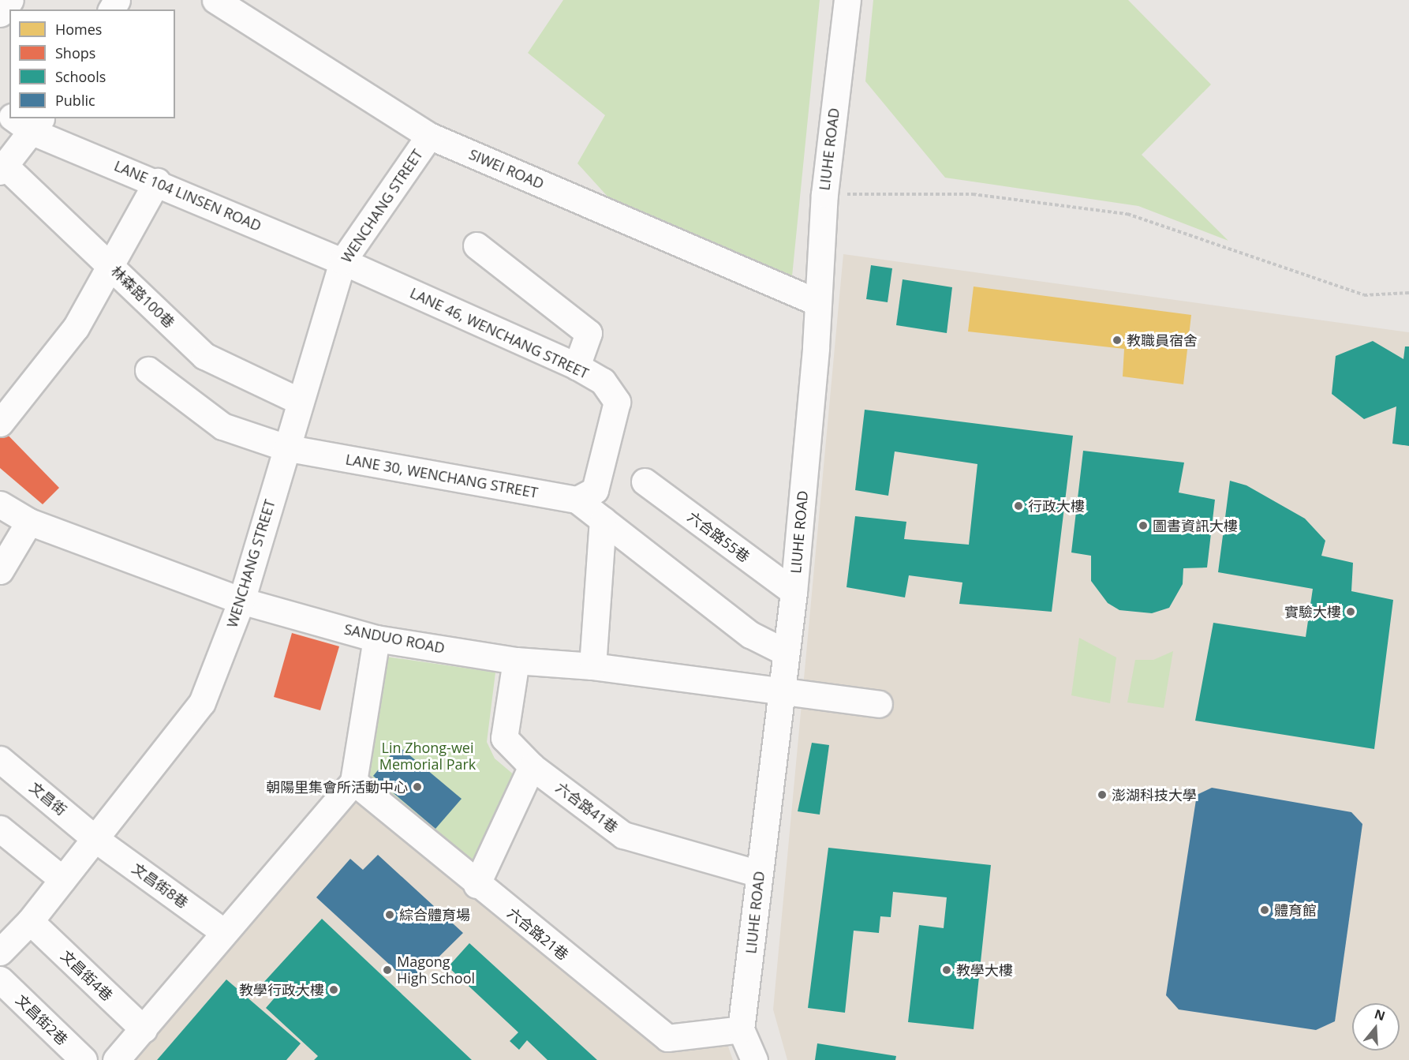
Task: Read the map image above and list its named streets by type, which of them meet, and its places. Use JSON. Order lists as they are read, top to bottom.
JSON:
{
  "streets": {
    "street": [
      "LIUHE ROAD",
      "SIWEI ROAD",
      "LANE 104 LINSEN ROAD",
      "WENCHANG STREET",
      "林森路100巷",
      "LANE 46, WENCHANG STREET",
      "LANE 30, WENCHANG STREET",
      "六合路55巷",
      "SANDUO ROAD",
      "文昌街",
      "六合路41巷",
      "文昌街8巷",
      "六合路21巷",
      "文昌街4巷",
      "文昌街2巷"
    ]
  },
  "crossings": [
    ["LIUHE ROAD", "SIWEI ROAD"],
    ["LIUHE ROAD", "六合路55巷"],
    ["LIUHE ROAD", "SANDUO ROAD"],
    ["LIUHE ROAD", "六合路41巷"],
    ["LIUHE ROAD", "六合路21巷"],
    ["SIWEI ROAD", "WENCHANG STREET"],
    ["LANE 104 LINSEN ROAD", "WENCHANG STREET"],
    ["LANE 104 LINSEN ROAD", "LANE 46, WENCHANG STREET"],
    ["WENCHANG STREET", "林森路100巷"],
    ["WENCHANG STREET", "LANE 46, WENCHANG STREET"],
    ["WENCHANG STREET", "LANE 30, WENCHANG STREET"],
    ["WENCHANG STREET", "SANDUO ROAD"],
    ["WENCHANG STREET", "文昌街"],
    ["WENCHANG STREET", "文昌街8巷"],
    ["WENCHANG STREET", "文昌街4巷"],
    ["LANE 46, WENCHANG STREET", "LANE 30, WENCHANG STREET"],
    ["SANDUO ROAD", "六合路41巷"],
    ["文昌街", "文昌街8巷"]
  ],
  "parks": ["Lin Zhong-wei Memorial Park"],
  "places": [
    "教職員宿舍",
    "行政大樓",
    "圖書資訊大樓",
    "實驗大樓",
    "朝陽里集會所活動中心",
    "澎湖科技大學",
    "體育館",
    "綜合體育場",
    "Magong High School",
    "教學大樓",
    "教學行政大樓"
  ],
  "legend": [
    "Homes",
    "Shops",
    "Schools",
    "Public"
  ],
  "north": "top"
}
